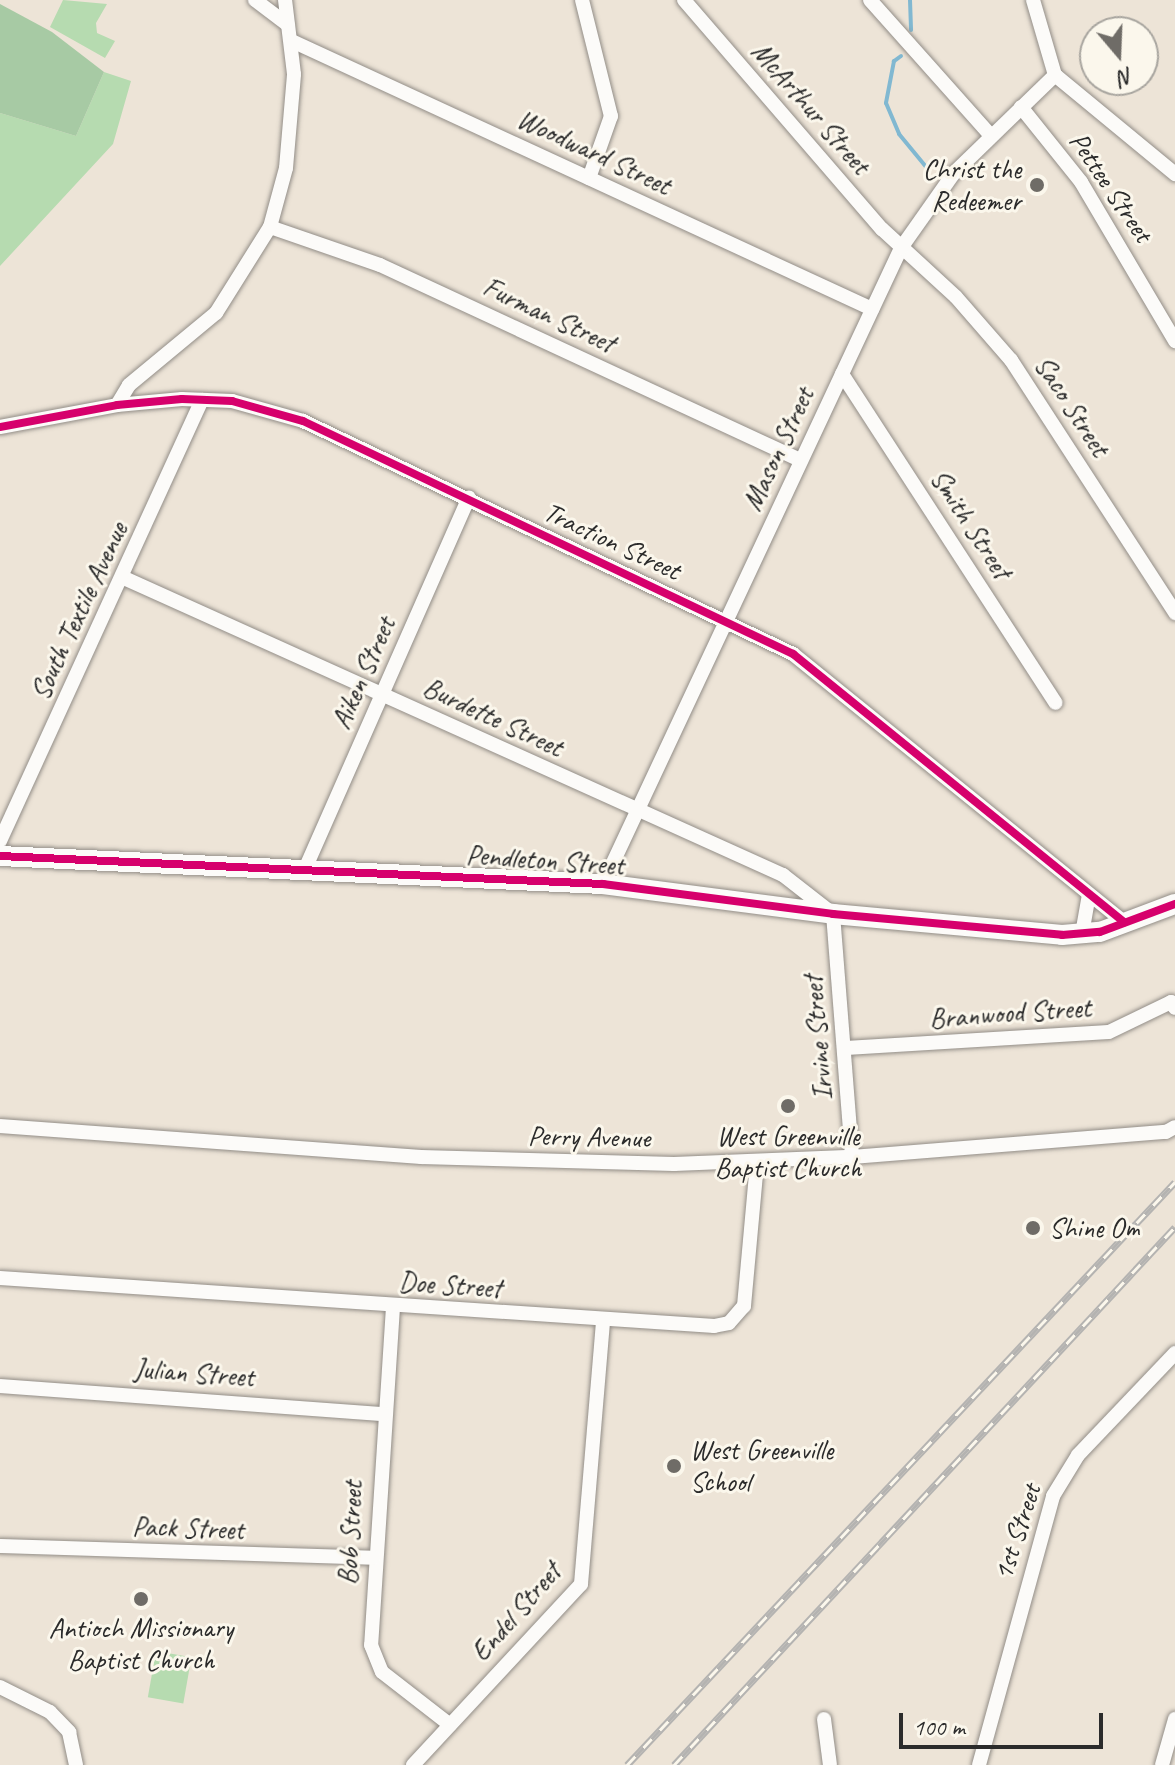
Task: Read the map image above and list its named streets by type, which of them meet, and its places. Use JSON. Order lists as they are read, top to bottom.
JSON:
{
  "streets": {
    "main road": ["Pendleton Street"],
    "street": [
      "McArthur Street",
      "Woodward Street",
      "Pettee Street",
      "Furman Street",
      "Saco Street",
      "Mason Street",
      "Smith Street",
      "Traction Street",
      "South Textile Avenue",
      "Aiken Street",
      "Burdette Street",
      "Branwood Street",
      "Irvine Street",
      "Perry Avenue",
      "Doe Street",
      "Julian Street",
      "Pack Street",
      "1st Street",
      "Bob Street",
      "Endel Street"
    ]
  },
  "crossings": [
    ["McArthur Street", "Saco Street"],
    ["McArthur Street", "Mason Street"],
    ["Woodward Street", "Mason Street"],
    ["Pettee Street", "Mason Street"],
    ["Furman Street", "Mason Street"],
    ["Saco Street", "Mason Street"],
    ["Mason Street", "Smith Street"],
    ["Mason Street", "Traction Street"],
    ["Mason Street", "Burdette Street"],
    ["Mason Street", "Pendleton Street"],
    ["Traction Street", "South Textile Avenue"],
    ["Traction Street", "Aiken Street"],
    ["Traction Street", "Pendleton Street"],
    ["South Textile Avenue", "Burdette Street"],
    ["Aiken Street", "Burdette Street"],
    ["Aiken Street", "Pendleton Street"],
    ["Burdette Street", "Pendleton Street"],
    ["Burdette Street", "Irvine Street"],
    ["Pendleton Street", "Irvine Street"],
    ["Branwood Street", "Irvine Street"],
    ["Irvine Street", "Perry Avenue"],
    ["Perry Avenue", "Doe Street"],
    ["Doe Street", "Bob Street"],
    ["Doe Street", "Endel Street"],
    ["Julian Street", "Bob Street"],
    ["Pack Street", "Bob Street"],
    ["Bob Street", "Endel Street"]
  ],
  "places": [
    "Christ the Redeemer",
    "West Greenville Baptist Church",
    "Shine Om",
    "West Greenville School",
    "Antioch Missionary Baptist Church"
  ],
  "scale_bar": "100 m",
  "north": "bottom"
}
